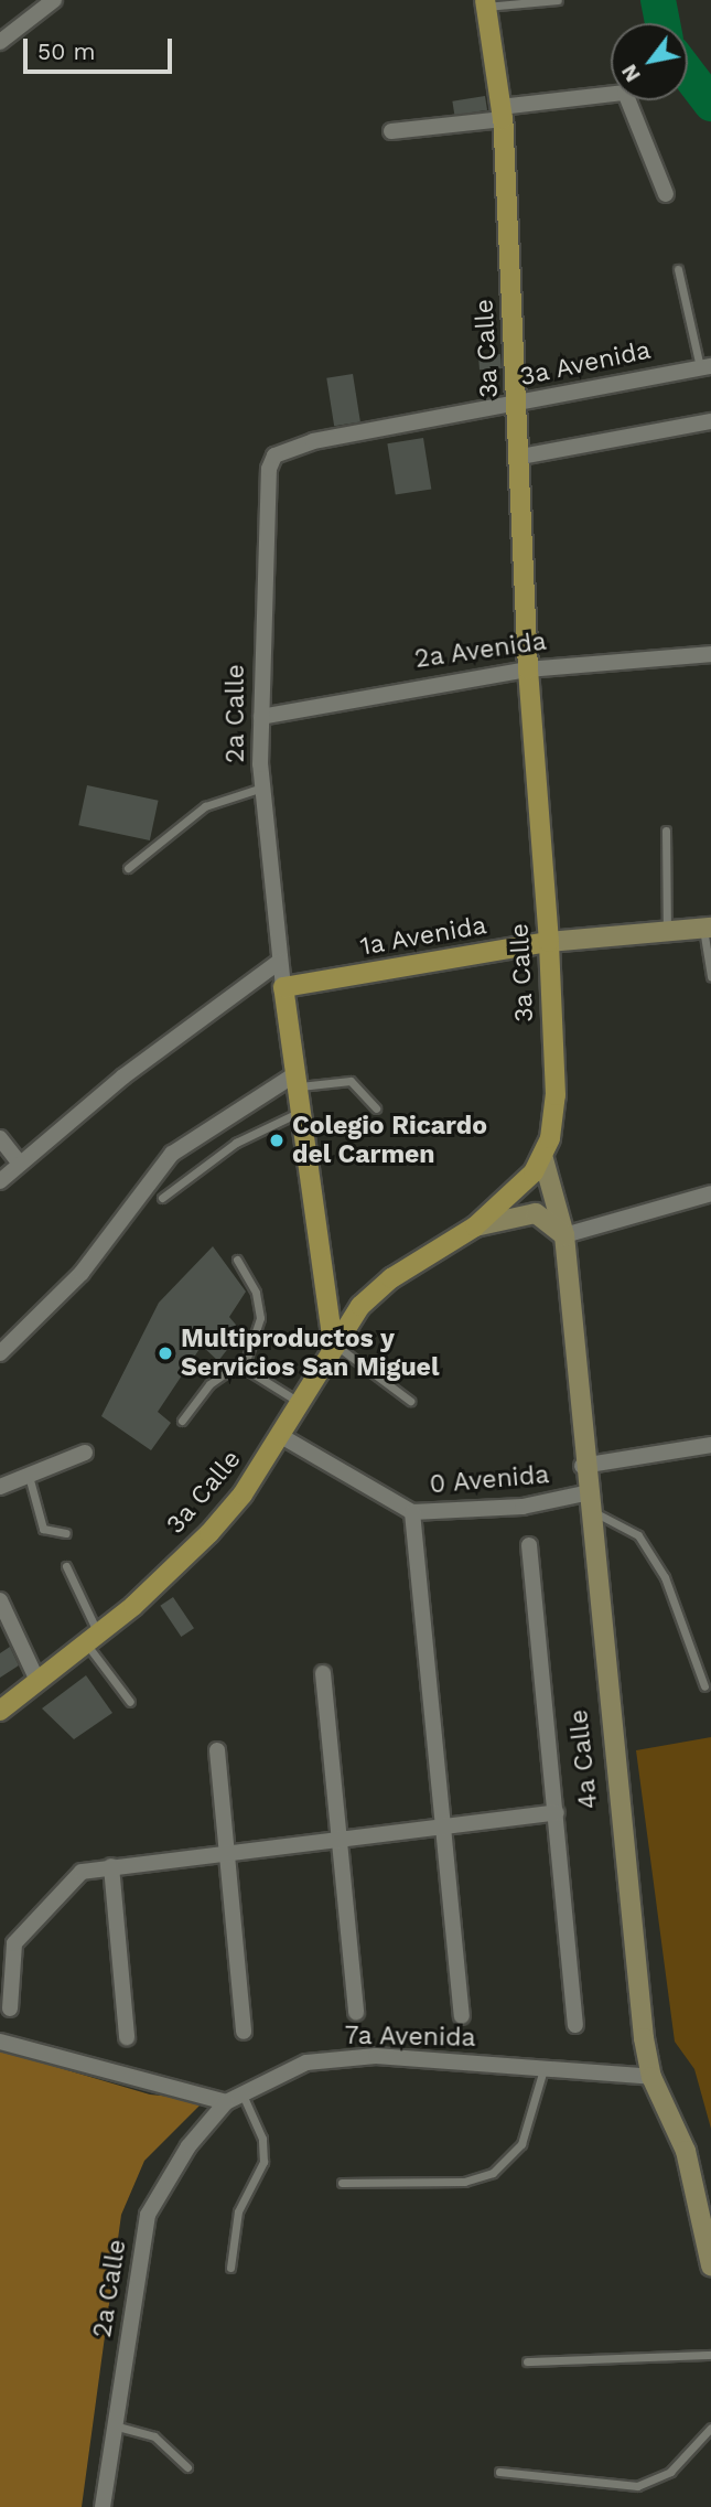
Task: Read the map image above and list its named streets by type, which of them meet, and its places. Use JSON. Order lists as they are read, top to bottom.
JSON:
{
  "streets": {
    "main road": ["3a Calle", "1a Avenida", "4a Calle"],
    "street": [
      "3a Avenida",
      "2a Avenida",
      "2a Calle",
      "0 Avenida",
      "7a Avenida"
    ]
  },
  "crossings": [
    ["3a Calle", "3a Avenida"],
    ["3a Calle", "2a Avenida"],
    ["3a Calle", "1a Avenida"],
    ["3a Calle", "0 Avenida"],
    ["3a Calle", "4a Calle"],
    ["3a Avenida", "2a Calle"],
    ["2a Avenida", "2a Calle"],
    ["2a Calle", "1a Avenida"],
    ["2a Calle", "7a Avenida"],
    ["0 Avenida", "4a Calle"],
    ["4a Calle", "7a Avenida"]
  ],
  "places": ["Colegio Ricardo del Carmen", "Multiproductos y Servicios San Miguel"],
  "scale_bar": "50 m",
  "north": "bottom left"
}
